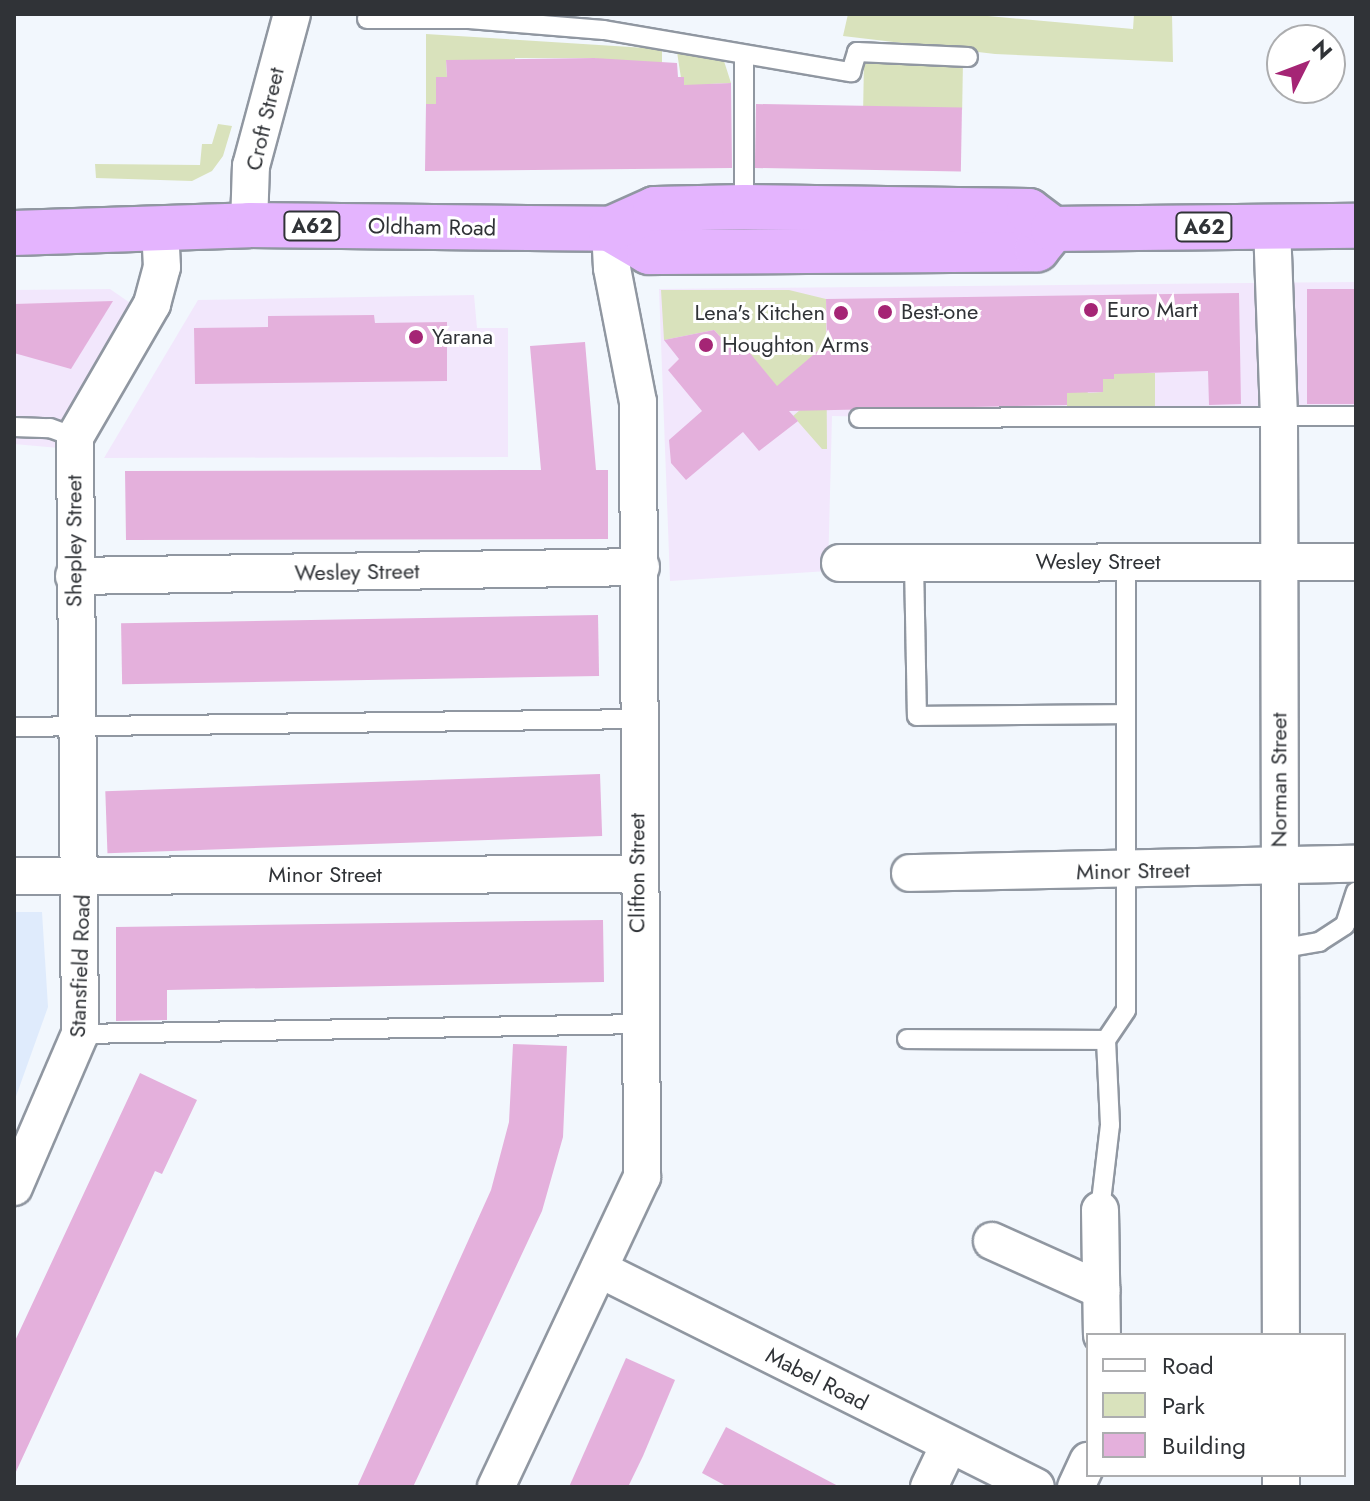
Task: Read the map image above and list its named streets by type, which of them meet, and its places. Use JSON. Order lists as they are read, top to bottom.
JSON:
{
  "streets": {
    "highway": ["A62", "Oldham Road"],
    "street": [
      "Croft Street",
      "Shepley Street",
      "Wesley Street",
      "Norman Street",
      "Minor Street",
      "Clifton Street",
      "Stansfield Road",
      "Mabel Road"
    ]
  },
  "crossings": [
    ["Croft Street", "Oldham Road"],
    ["Oldham Road", "Shepley Street"],
    ["Oldham Road", "Norman Street"],
    ["Oldham Road", "Clifton Street"],
    ["Shepley Street", "Wesley Street"],
    ["Shepley Street", "Minor Street"],
    ["Shepley Street", "Stansfield Road"],
    ["Wesley Street", "Norman Street"],
    ["Wesley Street", "Clifton Street"],
    ["Norman Street", "Minor Street"],
    ["Minor Street", "Clifton Street"],
    ["Minor Street", "Stansfield Road"],
    ["Clifton Street", "Mabel Road"]
  ],
  "places": [
    "Euro Mart",
    "Best-one",
    "Lena's Kitchen",
    "Yarana",
    "Houghton Arms"
  ],
  "legend": ["Road", "Park", "Building"],
  "north": "top right"
}
